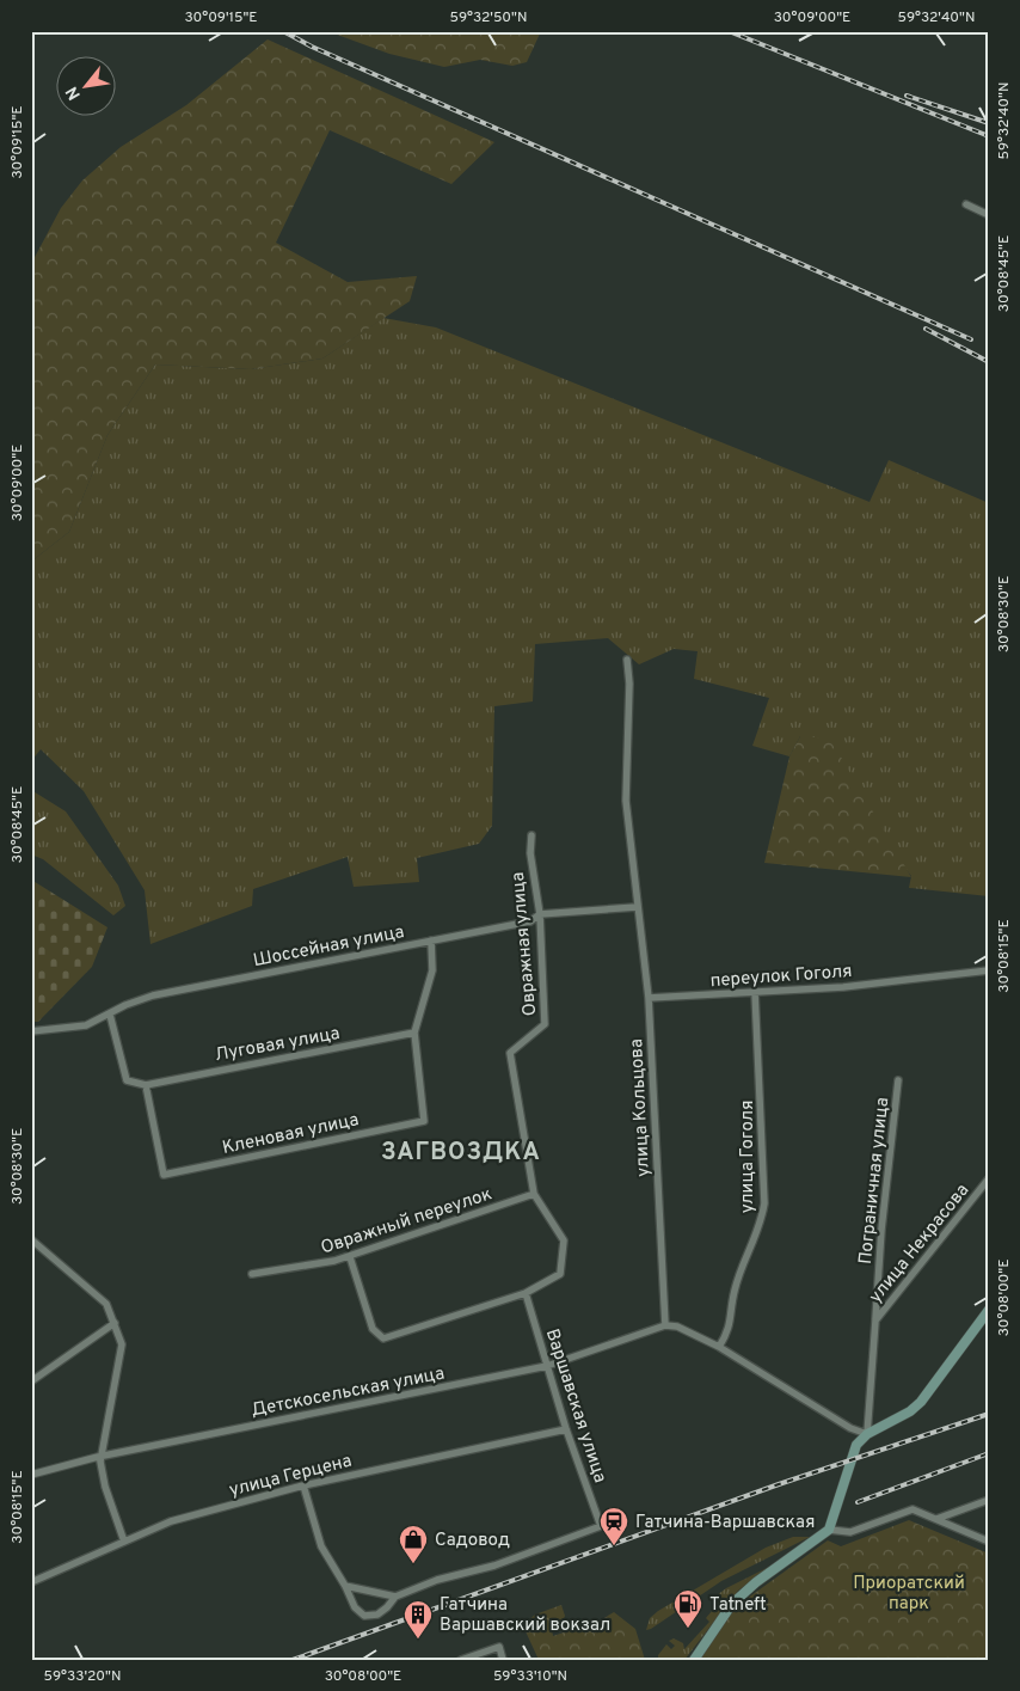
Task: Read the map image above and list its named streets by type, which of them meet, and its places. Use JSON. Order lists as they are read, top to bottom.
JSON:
{
  "streets": {
    "street": [
      "Овражная улица",
      "Шоссейная улица",
      "переулок Гоголя",
      "Луговая улица",
      "улица Кольцова",
      "Кленовая улица",
      "улица Гоголя",
      "Пограничная улица",
      "Овражный переулок",
      "улица Некрасова",
      "Детскосельская улица",
      "Варшавская улица",
      "улица Герцена"
    ]
  },
  "crossings": [
    ["Овражная улица", "Шоссейная улица"],
    ["Овражная улица", "Овражный переулок"],
    ["Овражная улица", "Варшавская улица"],
    ["Шоссейная улица", "улица Кольцова"],
    ["переулок Гоголя", "улица Кольцова"],
    ["переулок Гоголя", "улица Гоголя"],
    ["Луговая улица", "Кленовая улица"],
    ["улица Кольцова", "Детскосельская улица"],
    ["Пограничная улица", "улица Некрасова"],
    ["Детскосельская улица", "Варшавская улица"],
    ["Варшавская улица", "улица Герцена"]
  ],
  "districts": ["ЗАГВОЗДКА"],
  "parks": ["Приоратский парк"],
  "places": {
    "station": ["Гатчина-Варшавская"],
    "shop": ["Садовод"],
    "fuel station": ["Tatneft"],
    "building": ["Гатчина Варшавский вокзал"]
  },
  "north": "bottom left",
  "coordinates": [
    "30°09'15\"E",
    "59°32'50\"N",
    "30°09'00\"E",
    "59°32'40\"N",
    "30°08'45\"E",
    "30°08'30\"E",
    "30°08'15\"E",
    "30°08'00\"E",
    "59°33'20\"N",
    "59°33'10\"N"
  ]
}
